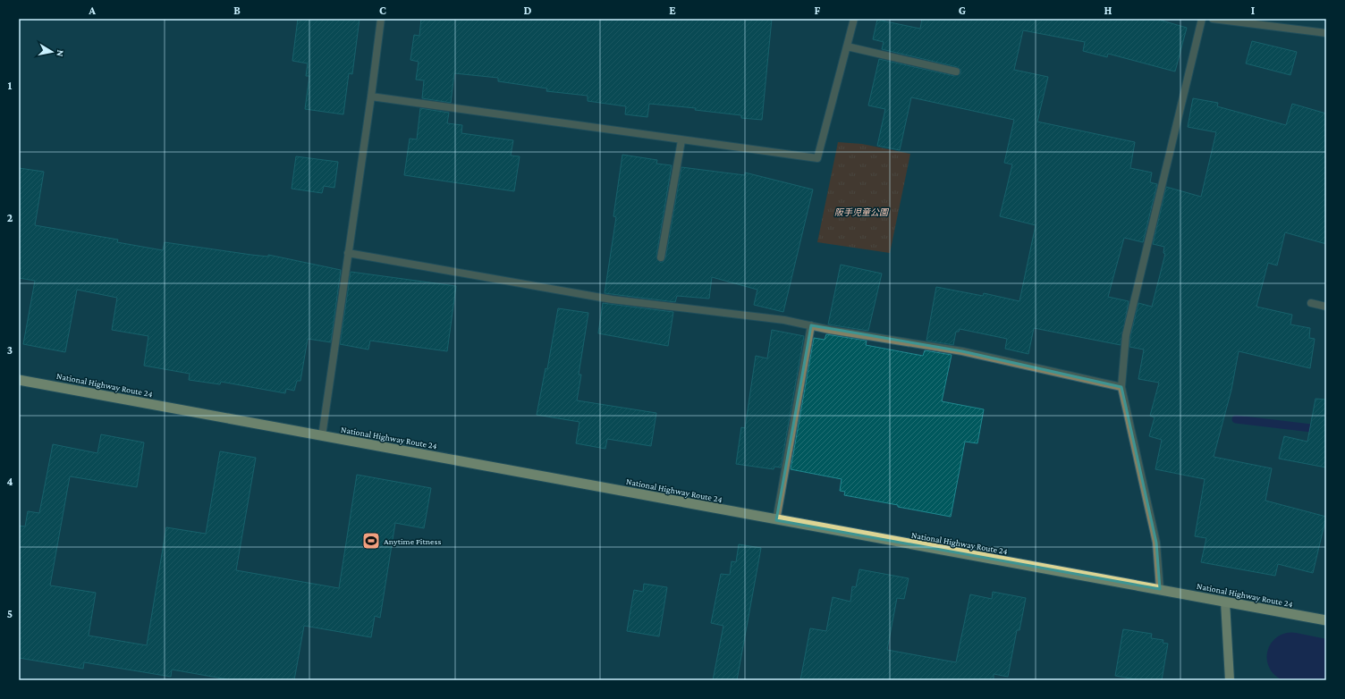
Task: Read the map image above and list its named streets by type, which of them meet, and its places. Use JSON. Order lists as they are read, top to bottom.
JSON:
{
  "streets": {
    "highway": ["National Highway Route 24"]
  },
  "parks": ["阪手児童公園"],
  "places": {
    "sports": ["Anytime Fitness"]
  },
  "north": "right",
  "grid": {
    "columns": [
      "A",
      "B",
      "C",
      "D",
      "E",
      "F",
      "G",
      "H",
      "I"
    ],
    "rows": [
      "1",
      "2",
      "3",
      "4",
      "5"
    ]
  }
}
